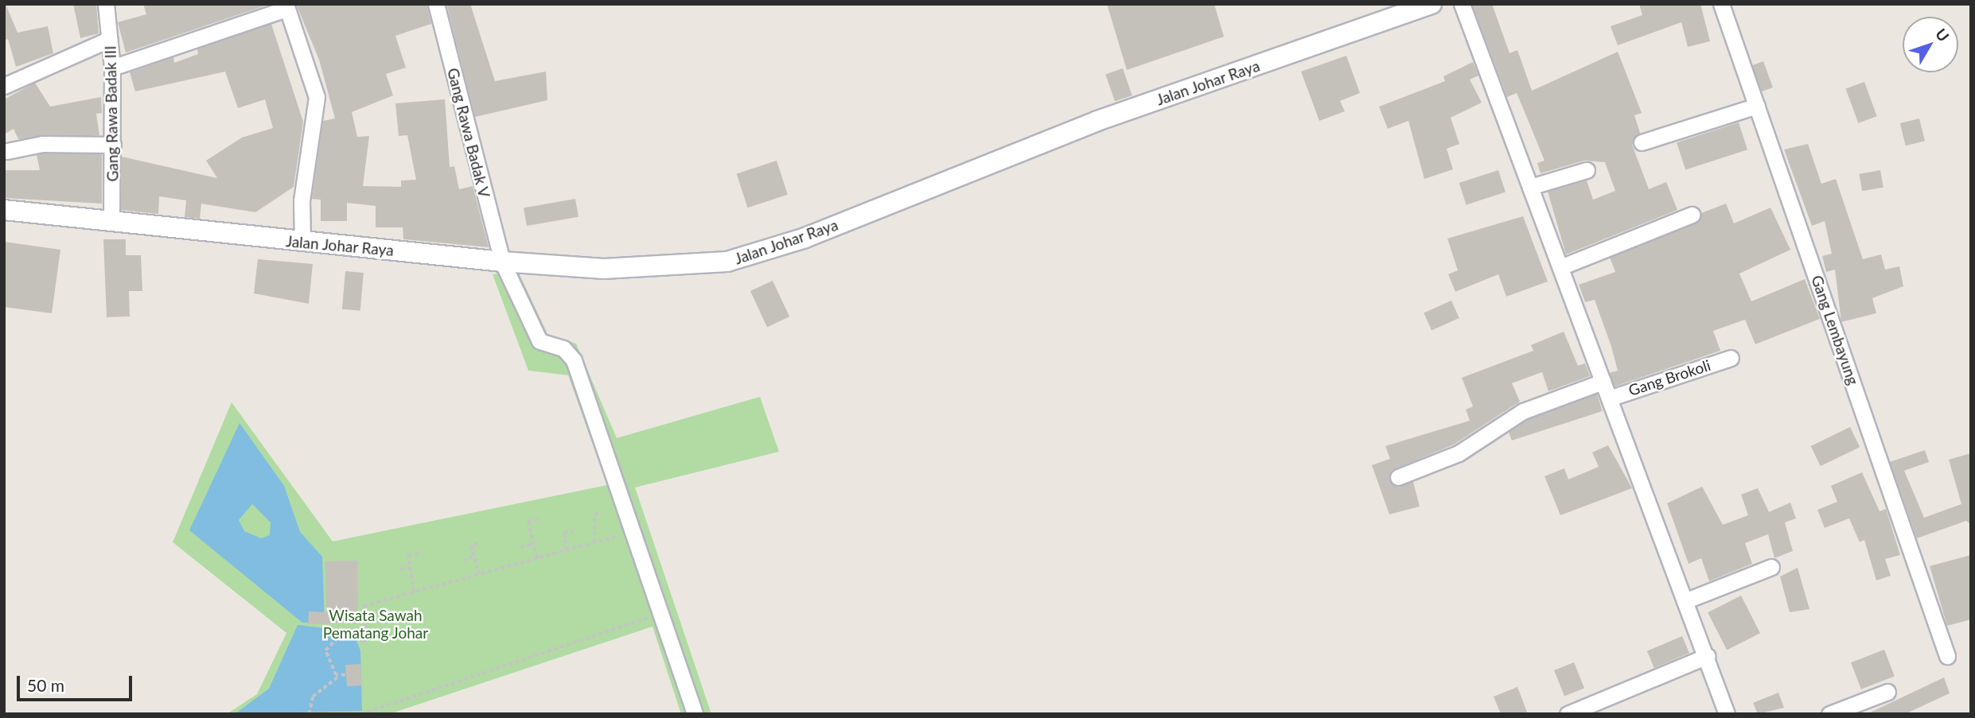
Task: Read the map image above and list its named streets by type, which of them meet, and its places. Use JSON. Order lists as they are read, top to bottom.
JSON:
{
  "streets": {
    "street": [
      "Jalan Johar Raya",
      "Gang Rawa Badak III",
      "Gang Rawa Badak V",
      "Gang Lembayung",
      "Gang Brokoli"
    ]
  },
  "crossings": [
    ["Jalan Johar Raya", "Gang Rawa Badak III"],
    ["Jalan Johar Raya", "Gang Rawa Badak V"]
  ],
  "parks": ["Wisata Sawah Pematang Johar"],
  "scale_bar": "50 m",
  "north": "top right"
}
